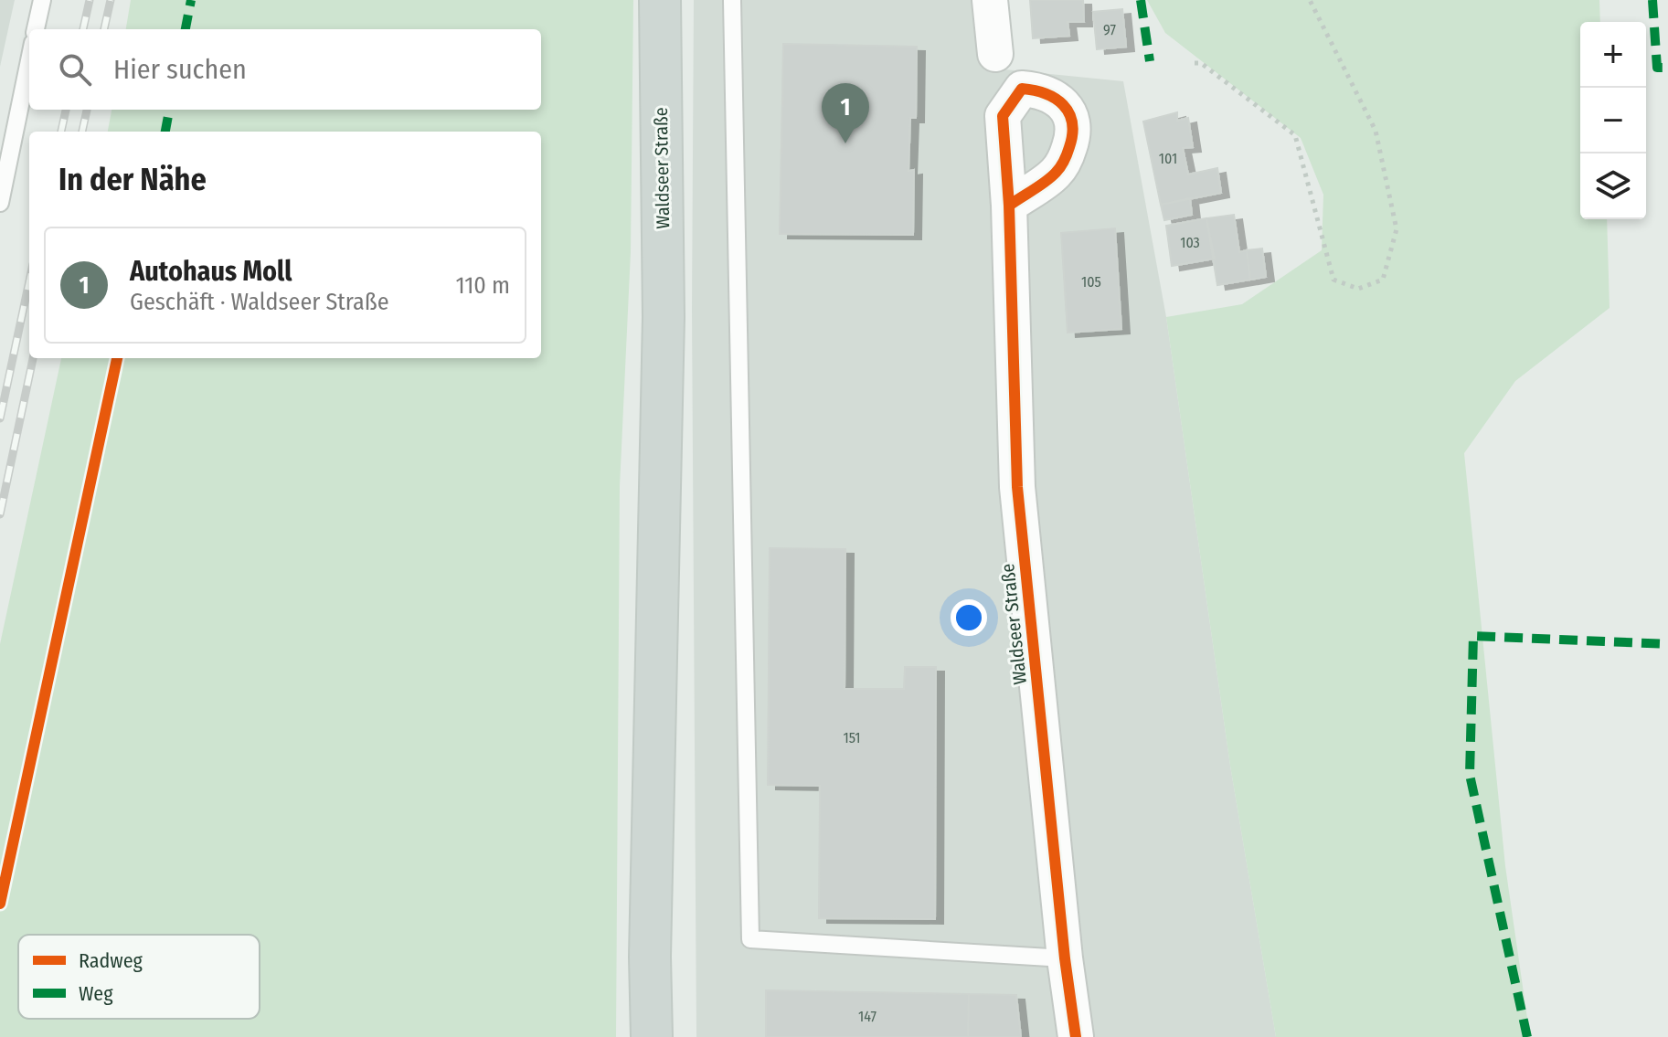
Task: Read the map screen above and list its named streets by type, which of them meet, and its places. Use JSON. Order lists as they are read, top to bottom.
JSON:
{
  "streets": {
    "main road": ["Waldseer Straße"]
  },
  "house_numbers": [
    "97",
    "101",
    "103",
    "105",
    "151",
    "147"
  ],
  "legend": ["Radweg", "Weg"],
  "page": {
    "map_buttons": ["+", "−"],
    "search": "Hier suchen",
    "pins": "1",
    "heading": "In der Nähe",
    "list": [
      {
        "mark": "1",
        "name": "Autohaus Moll",
        "note": "Geschäft · Waldseer Straße",
        "value": "110 m"
      }
    ]
  }
}
